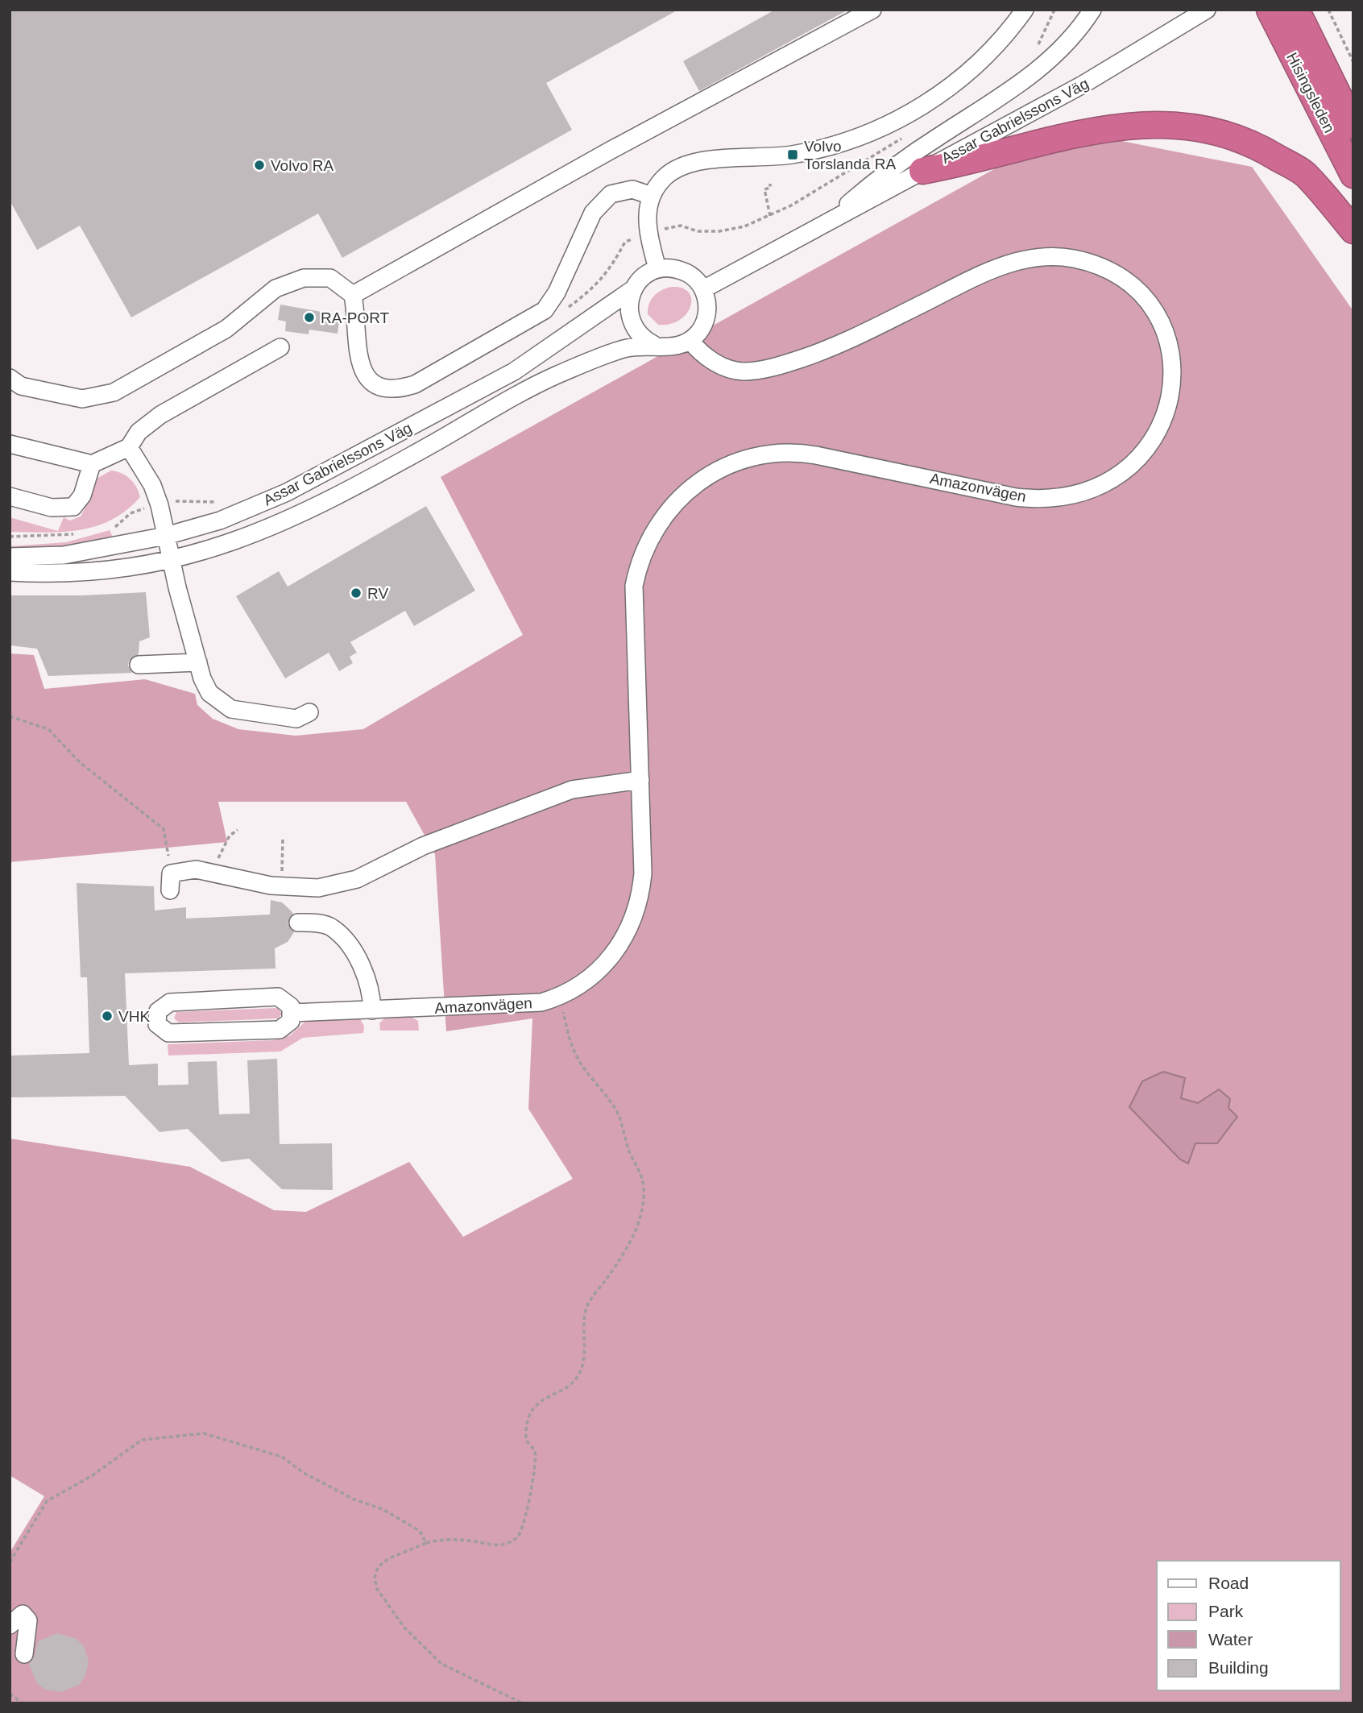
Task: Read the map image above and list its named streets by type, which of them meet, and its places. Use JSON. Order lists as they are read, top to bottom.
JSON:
{
  "streets": {
    "highway": ["Hisingsleden"],
    "street": ["Assar Gabrielssons Väg", "Amazonvägen"]
  },
  "crossings": [
    ["Assar Gabrielssons Väg", "Amazonvägen"]
  ],
  "places": {
    "transit": ["Volvo Torslanda RA"],
    "other": [
      "Volvo RA",
      "RA-PORT",
      "RV",
      "VHK"
    ]
  },
  "legend": [
    "Road",
    "Park",
    "Water",
    "Building"
  ]
}
